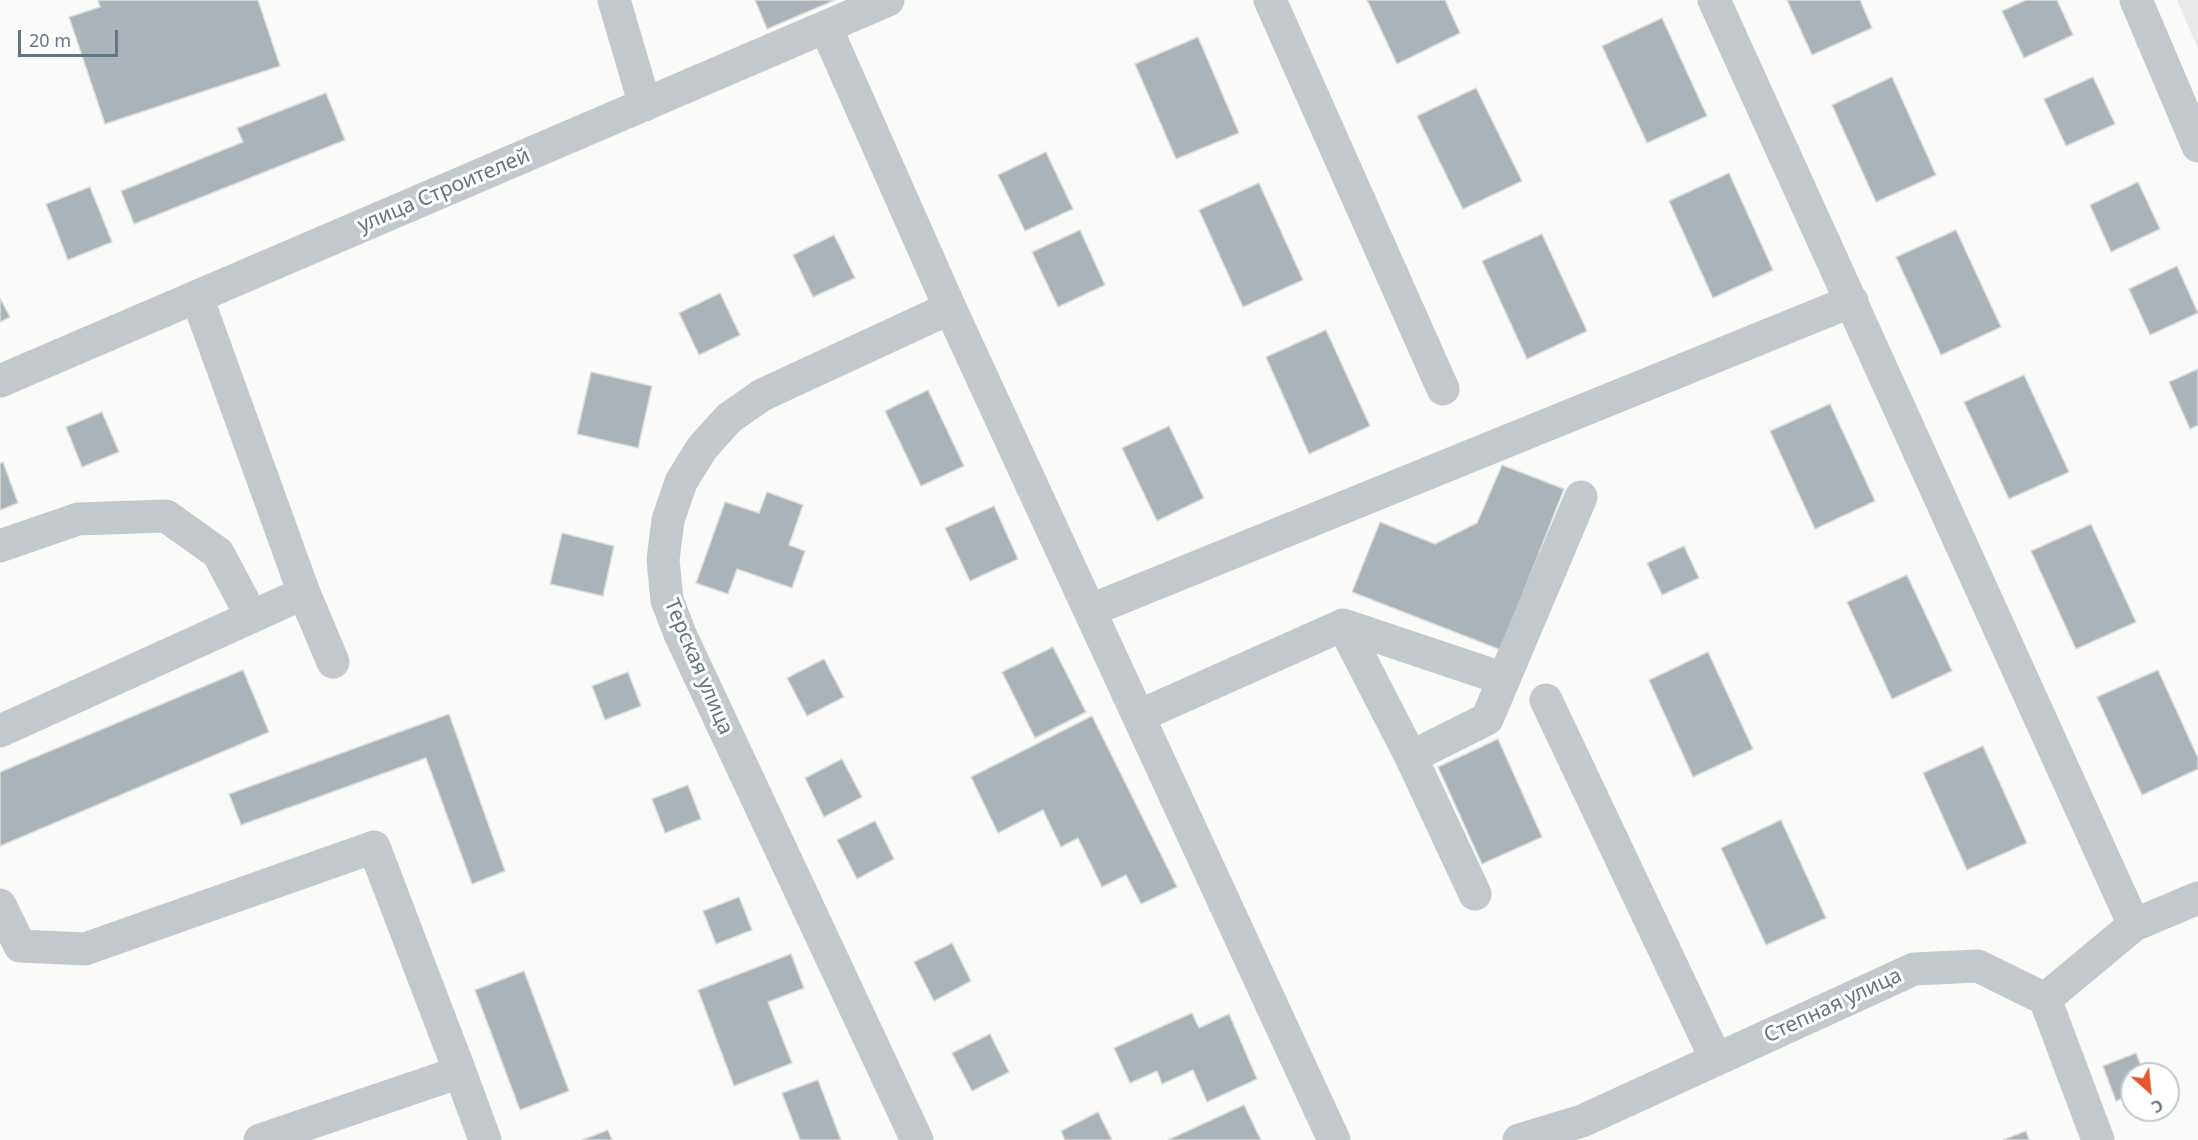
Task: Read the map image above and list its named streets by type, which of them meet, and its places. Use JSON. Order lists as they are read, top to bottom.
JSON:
{
  "streets": {
    "street": ["улица Строителей", "Терская улица", "Степная улица"]
  },
  "scale_bar": "20 m",
  "north": "bottom right"
}
